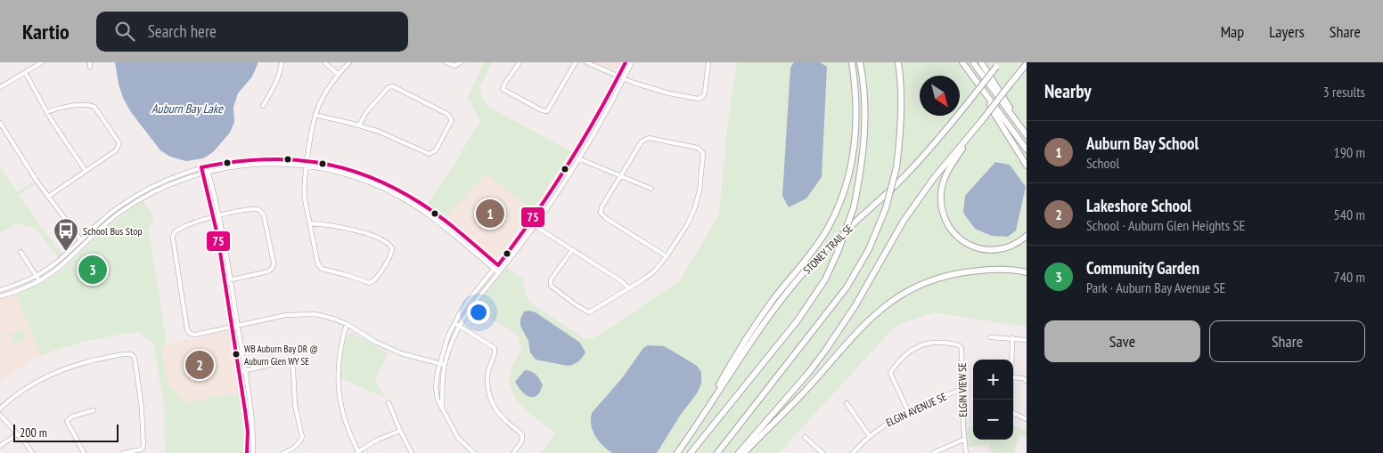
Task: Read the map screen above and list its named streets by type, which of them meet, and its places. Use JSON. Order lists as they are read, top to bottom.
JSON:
{
  "streets": {
    "highway": ["STONEY TRAIL SE"],
    "street": ["ELGIN VIEW SE", "ELGIN AVENUE SE"]
  },
  "crossings": [
    ["ELGIN VIEW SE", "ELGIN AVENUE SE"]
  ],
  "water": ["Auburn Bay Lake"],
  "places": {
    "bus stop": ["School Bus Stop"],
    "other": ["WB Auburn Bay DR @ Auburn Glen WY SE"]
  },
  "lines": ["transit line 75"],
  "scale_bar": "200 m",
  "north": "bottom right",
  "page": {
    "header": "Kartio",
    "search": "Search here",
    "nav": ["Map", "Layers", "Share"],
    "heading": ["Nearby", "3 results"],
    "list": [
      {
        "mark": "1",
        "name": "Auburn Bay School",
        "note": "School",
        "value": "190 m"
      },
      {
        "mark": "2",
        "name": "Lakeshore School",
        "note": "School · Auburn Glen Heights SE",
        "value": "540 m"
      },
      {
        "mark": "3",
        "name": "Community Garden",
        "note": "Park · Auburn Bay Avenue SE",
        "value": "740 m"
      }
    ],
    "pins": ["1", "3", "2"],
    "buttons": ["Save", "Share"],
    "map_buttons": ["+", "−"],
    "scale": "200 m"
  }
}
